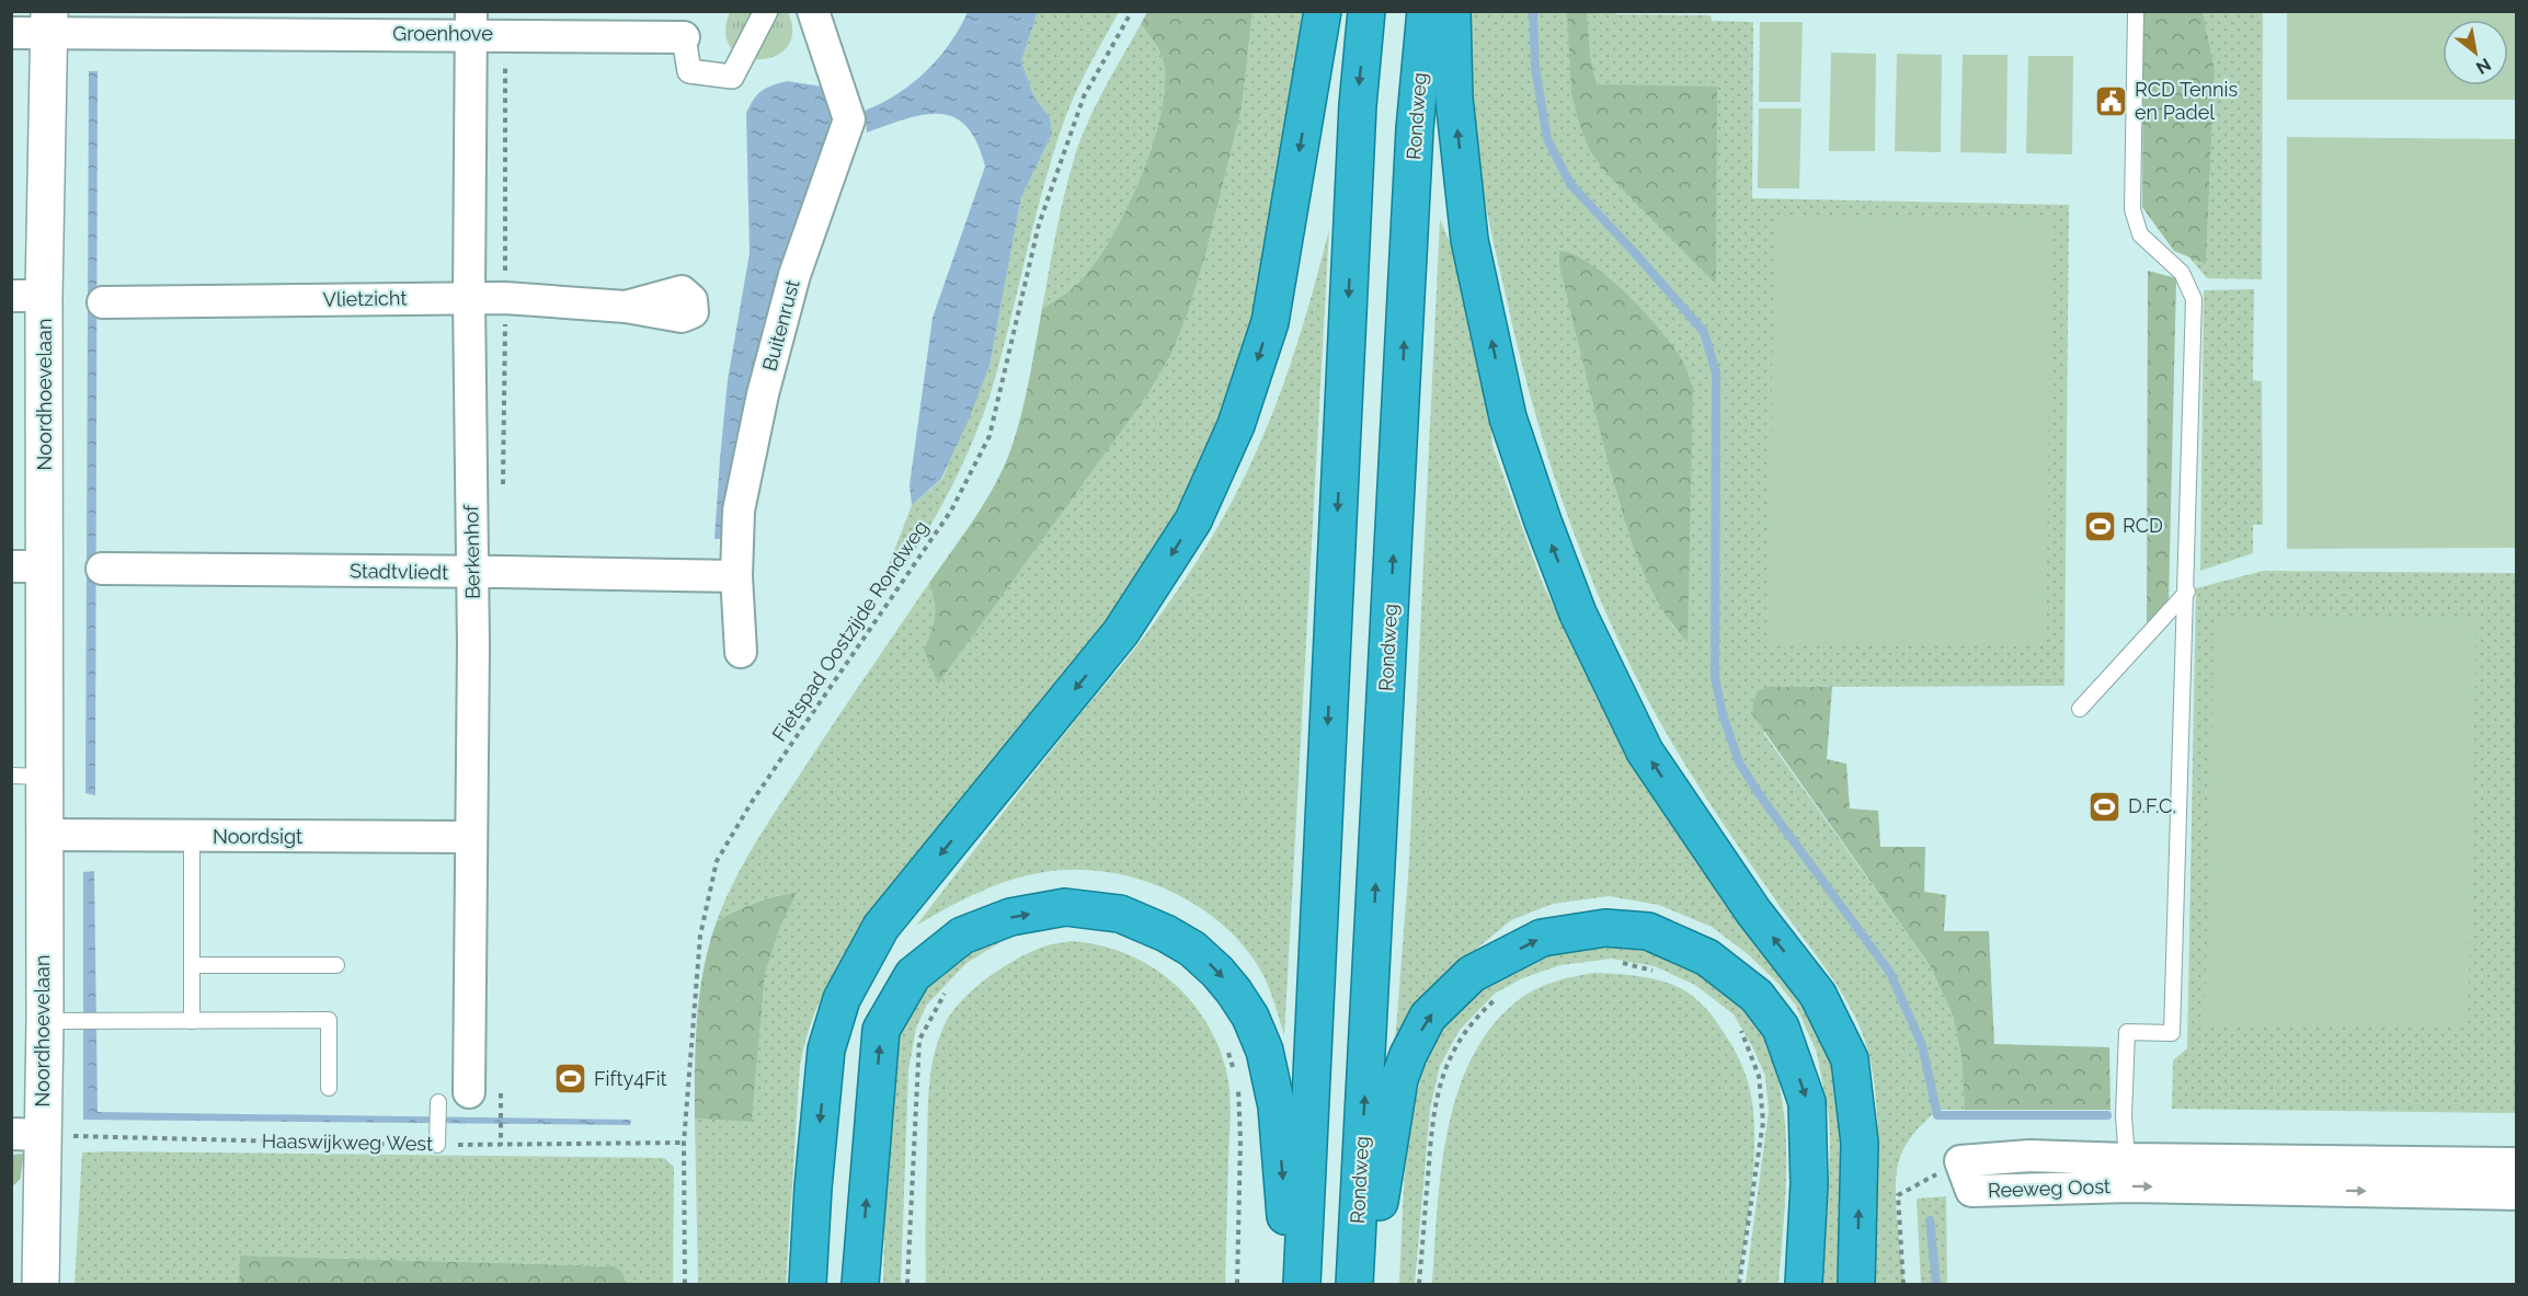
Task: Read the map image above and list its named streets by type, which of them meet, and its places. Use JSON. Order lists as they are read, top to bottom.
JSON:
{
  "streets": {
    "highway": ["Rondweg"],
    "street": [
      "Groenhove",
      "Vlietzicht",
      "Buitenrust",
      "Noordhoevelaan",
      "Berkenhof",
      "Stadtvliedt",
      "Noordsigt",
      "Reeweg Oost"
    ],
    "path": ["Fietspad Oostzijde Rondweg", "Haaswijkweg West"]
  },
  "crossings": [
    ["Groenhove", "Noordhoevelaan"],
    ["Groenhove", "Berkenhof"],
    ["Vlietzicht", "Berkenhof"],
    ["Buitenrust", "Stadtvliedt"],
    ["Noordhoevelaan", "Noordsigt"],
    ["Noordhoevelaan", "Haaswijkweg West"],
    ["Berkenhof", "Stadtvliedt"],
    ["Berkenhof", "Noordsigt"],
    ["Fietspad Oostzijde Rondweg", "Haaswijkweg West"]
  ],
  "places": {
    "public building": ["RCD Tennis en Padel"],
    "sports": ["RCD", "D.F.C.", "Fifty4Fit"]
  },
  "north": "bottom right"
}
